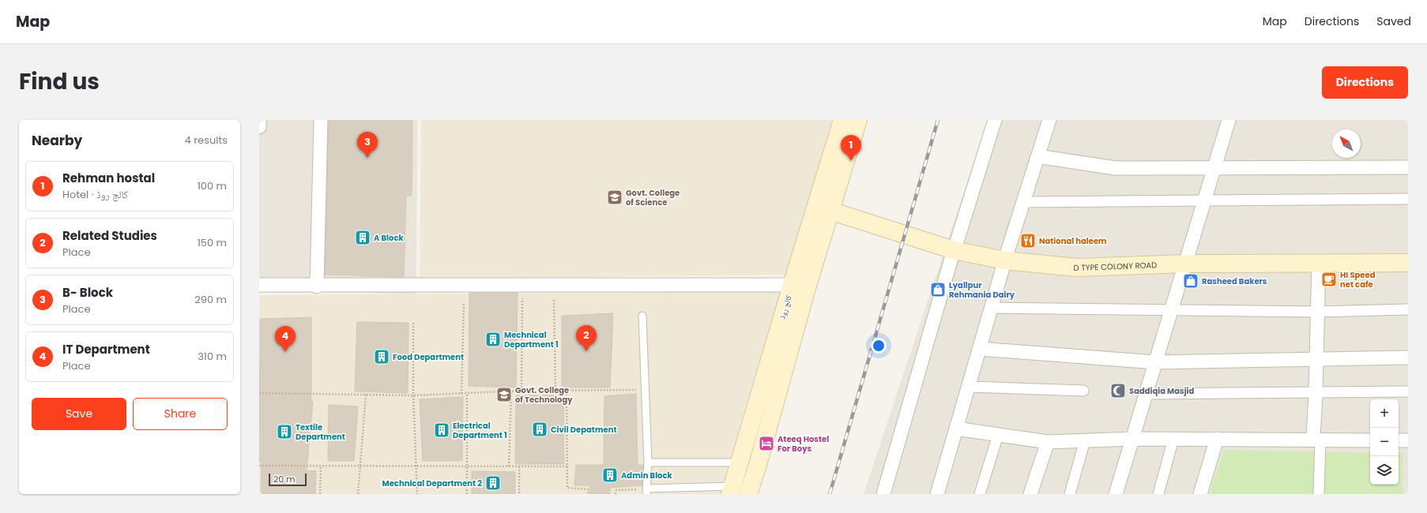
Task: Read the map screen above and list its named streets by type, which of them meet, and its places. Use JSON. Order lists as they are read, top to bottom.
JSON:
{
  "streets": {
    "main road": ["D TYPE COLONY ROAD", "کالج روڈ"]
  },
  "crossings": [
    ["D TYPE COLONY ROAD", "کالج روڈ"]
  ],
  "places": {
    "school or university": ["Govt. College of Science", "Govt. College of Technology"],
    "building": [
      "A Block",
      "Mechnical Department 1",
      "Food Department",
      "Civil Depatment",
      "Electrical Department 1",
      "Textile Department",
      "Admin Block",
      "Mechnical Department 2"
    ],
    "restaurant": ["National haleem"],
    "cafe": ["HI Speed net cafe"],
    "shop": ["Rasheed Bakers", "Lyallpur Rehmania Dairy"],
    "mosque": ["Saddiqia Masjid"],
    "hotel": ["Ateeq Hostel For Boys"]
  },
  "scale_bar": "20 m",
  "north": "top left",
  "page": {
    "header": "Map",
    "nav": ["Map", "Directions", "Saved"],
    "title": "Find us",
    "buttons": [
      "Directions",
      ["Save", "Share"]
    ],
    "heading": ["Nearby", "4 results"],
    "pins": [
      "3",
      "1",
      "2",
      "4"
    ],
    "list": [
      {
        "mark": "1",
        "name": "Rehman hostal",
        "note": "Hotel · کالج روڈ",
        "value": "100 m"
      },
      {
        "mark": "2",
        "name": "Related Studies",
        "note": "Place",
        "value": "150 m"
      },
      {
        "mark": "3",
        "name": "B- Block",
        "note": "Place",
        "value": "290 m"
      },
      {
        "mark": "4",
        "name": "IT Department",
        "note": "Place",
        "value": "310 m"
      }
    ],
    "map_buttons": ["+", "−"],
    "scale": "20 m"
  }
}
